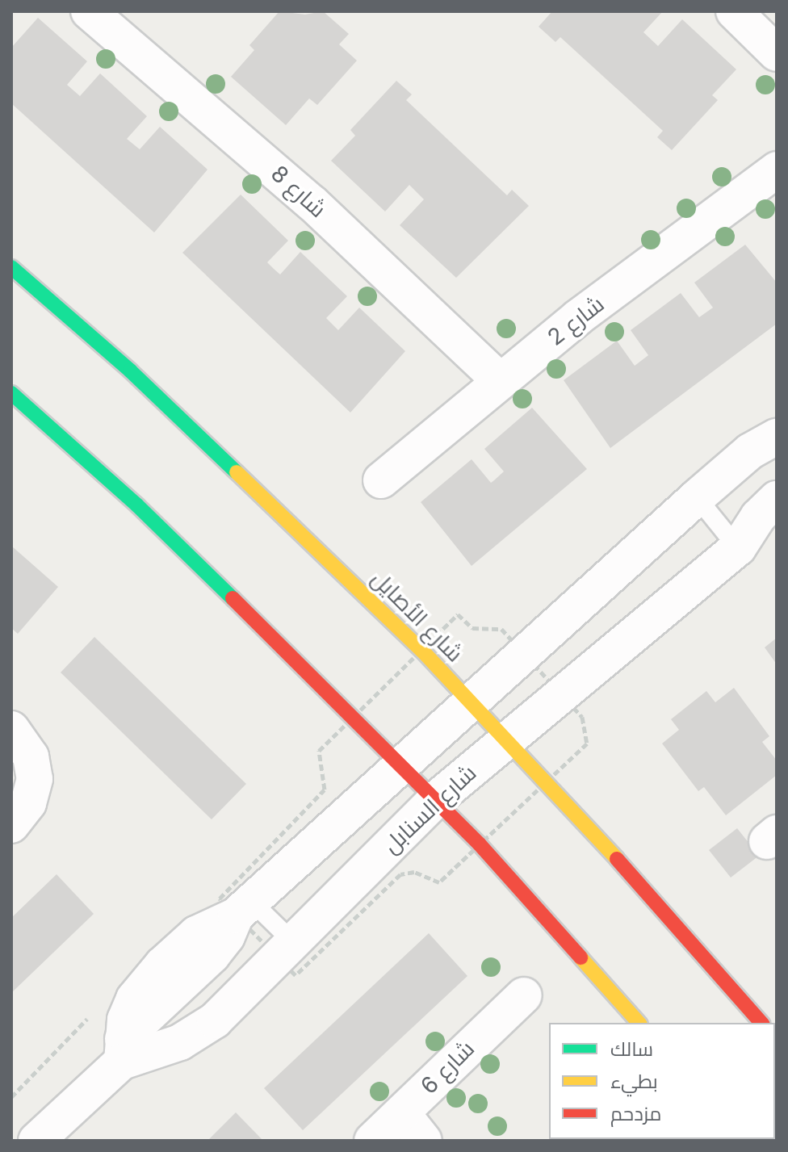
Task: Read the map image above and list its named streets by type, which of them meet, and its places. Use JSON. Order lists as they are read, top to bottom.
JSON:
{
  "streets": {
    "main road": ["شارع الأصايل"],
    "street": [
      "شارع 8",
      "شارع 2",
      "شارع السنابل",
      "شارع 6"
    ]
  },
  "crossings": [
    ["شارع 8", "شارع 2"],
    ["شارع الأصايل", "شارع السنابل"]
  ],
  "legend": ["سالك", "بطيء", "مزدحم"]
}
